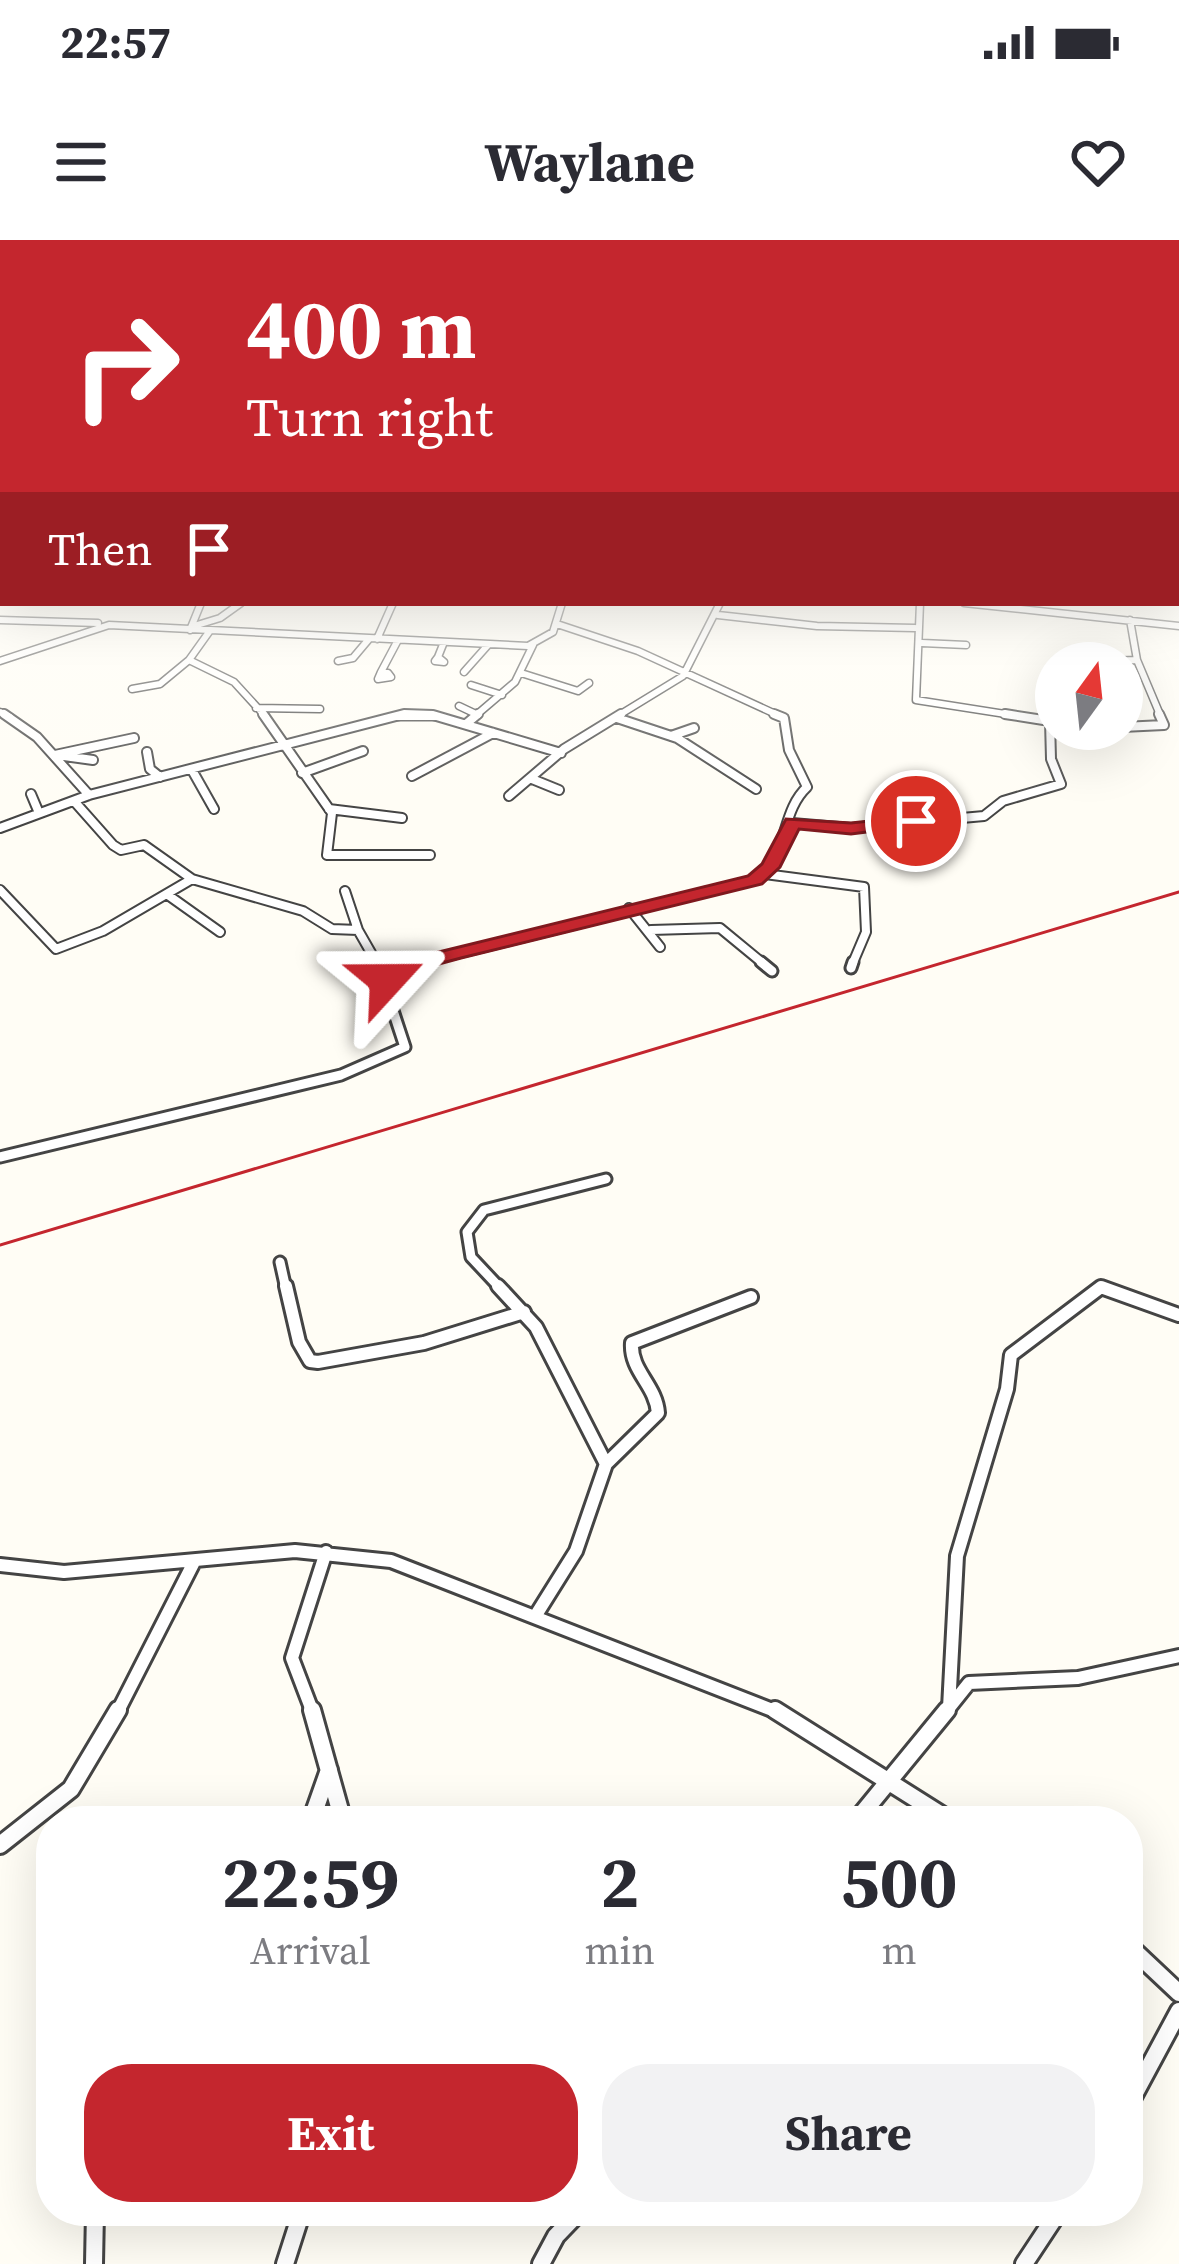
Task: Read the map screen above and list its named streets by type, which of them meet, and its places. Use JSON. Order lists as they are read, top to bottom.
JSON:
{
  "north": "top",
  "page": {
    "status": "22:57",
    "header": "Waylane",
    "turn": ["400 m", "Turn right"],
    "then": "Then",
    "eta": [
      "22:59",
      "Arrival",
      "2",
      "min",
      "500",
      "m"
    ],
    "buttons": ["Exit", "Share"]
  }
}
